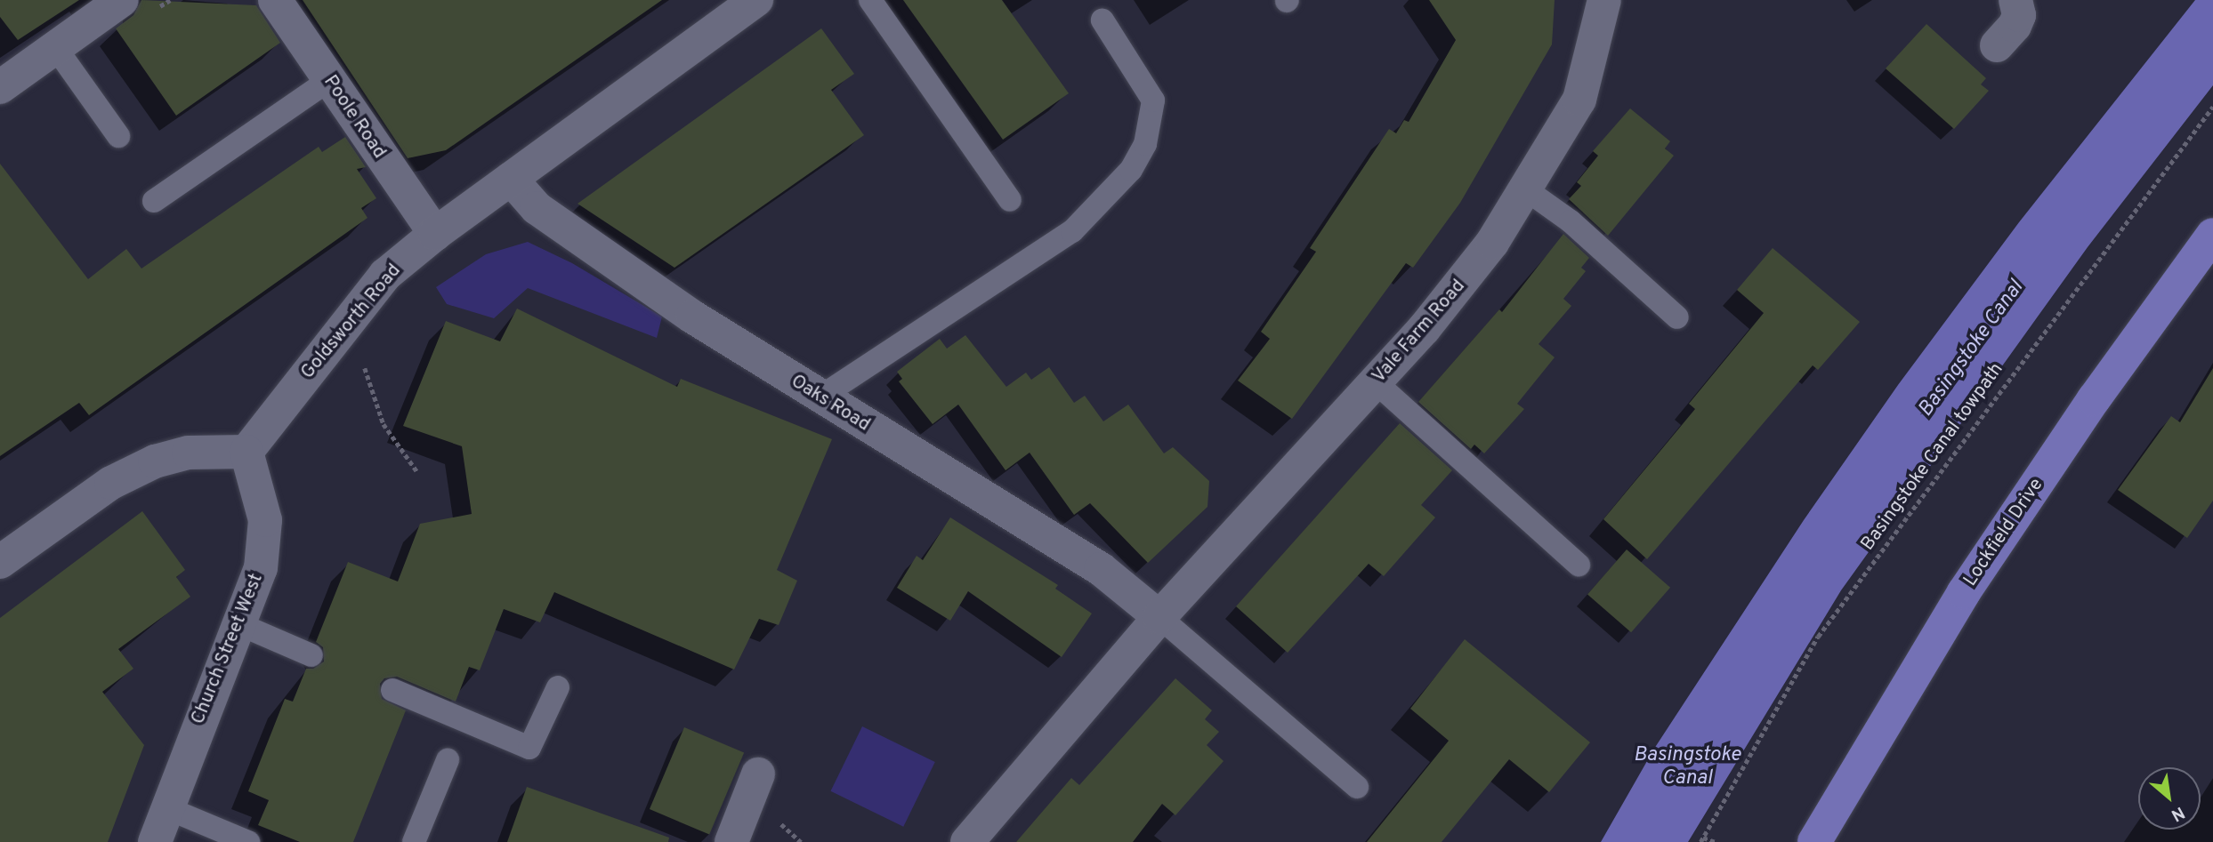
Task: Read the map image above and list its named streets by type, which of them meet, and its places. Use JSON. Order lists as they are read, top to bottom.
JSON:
{
  "streets": {
    "main road": ["Lockfield Drive"],
    "street": [
      "Poole Road",
      "Goldsworth Road",
      "Vale Farm Road",
      "Oaks Road",
      "Church Street West"
    ],
    "path": ["Basingstoke Canal towpath"]
  },
  "crossings": [
    ["Poole Road", "Goldsworth Road"],
    ["Goldsworth Road", "Oaks Road"],
    ["Goldsworth Road", "Church Street West"],
    ["Vale Farm Road", "Oaks Road"]
  ],
  "water": ["Basingstoke Canal"],
  "north": "bottom right"
}
